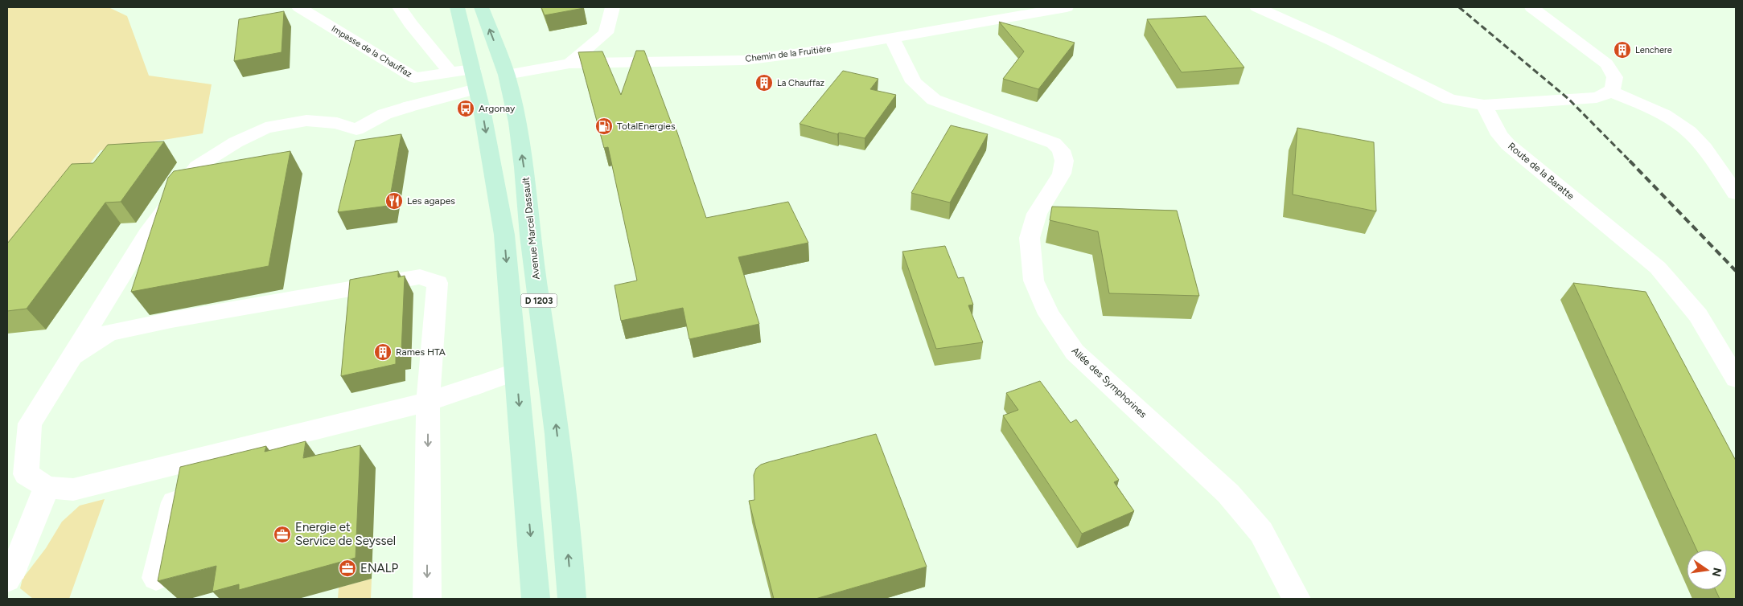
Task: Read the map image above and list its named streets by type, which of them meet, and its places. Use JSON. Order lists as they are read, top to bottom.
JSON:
{
  "streets": {
    "main road": ["Avenue Marcel Dassault", "D 1203"],
    "street": [
      "Impasse de la Chauffaz",
      "Chemin de la Fruitière",
      "Route de la Baratte",
      "Allée des Symphorines"
    ]
  },
  "crossings": [
    ["Impasse de la Chauffaz", "D 1203"],
    ["Chemin de la Fruitière", "Avenue Marcel Dassault"],
    ["Chemin de la Fruitière", "Allée des Symphorines"]
  ],
  "places": {
    "building": ["Lenchere", "La Chauffaz", "Rames HTA"],
    "bus stop": ["Argonay"],
    "fuel station": ["TotalEnergies"],
    "restaurant": ["Les agapes"],
    "office": ["Energie et Service de Seyssel", "ENALP"]
  },
  "north": "right"
}
